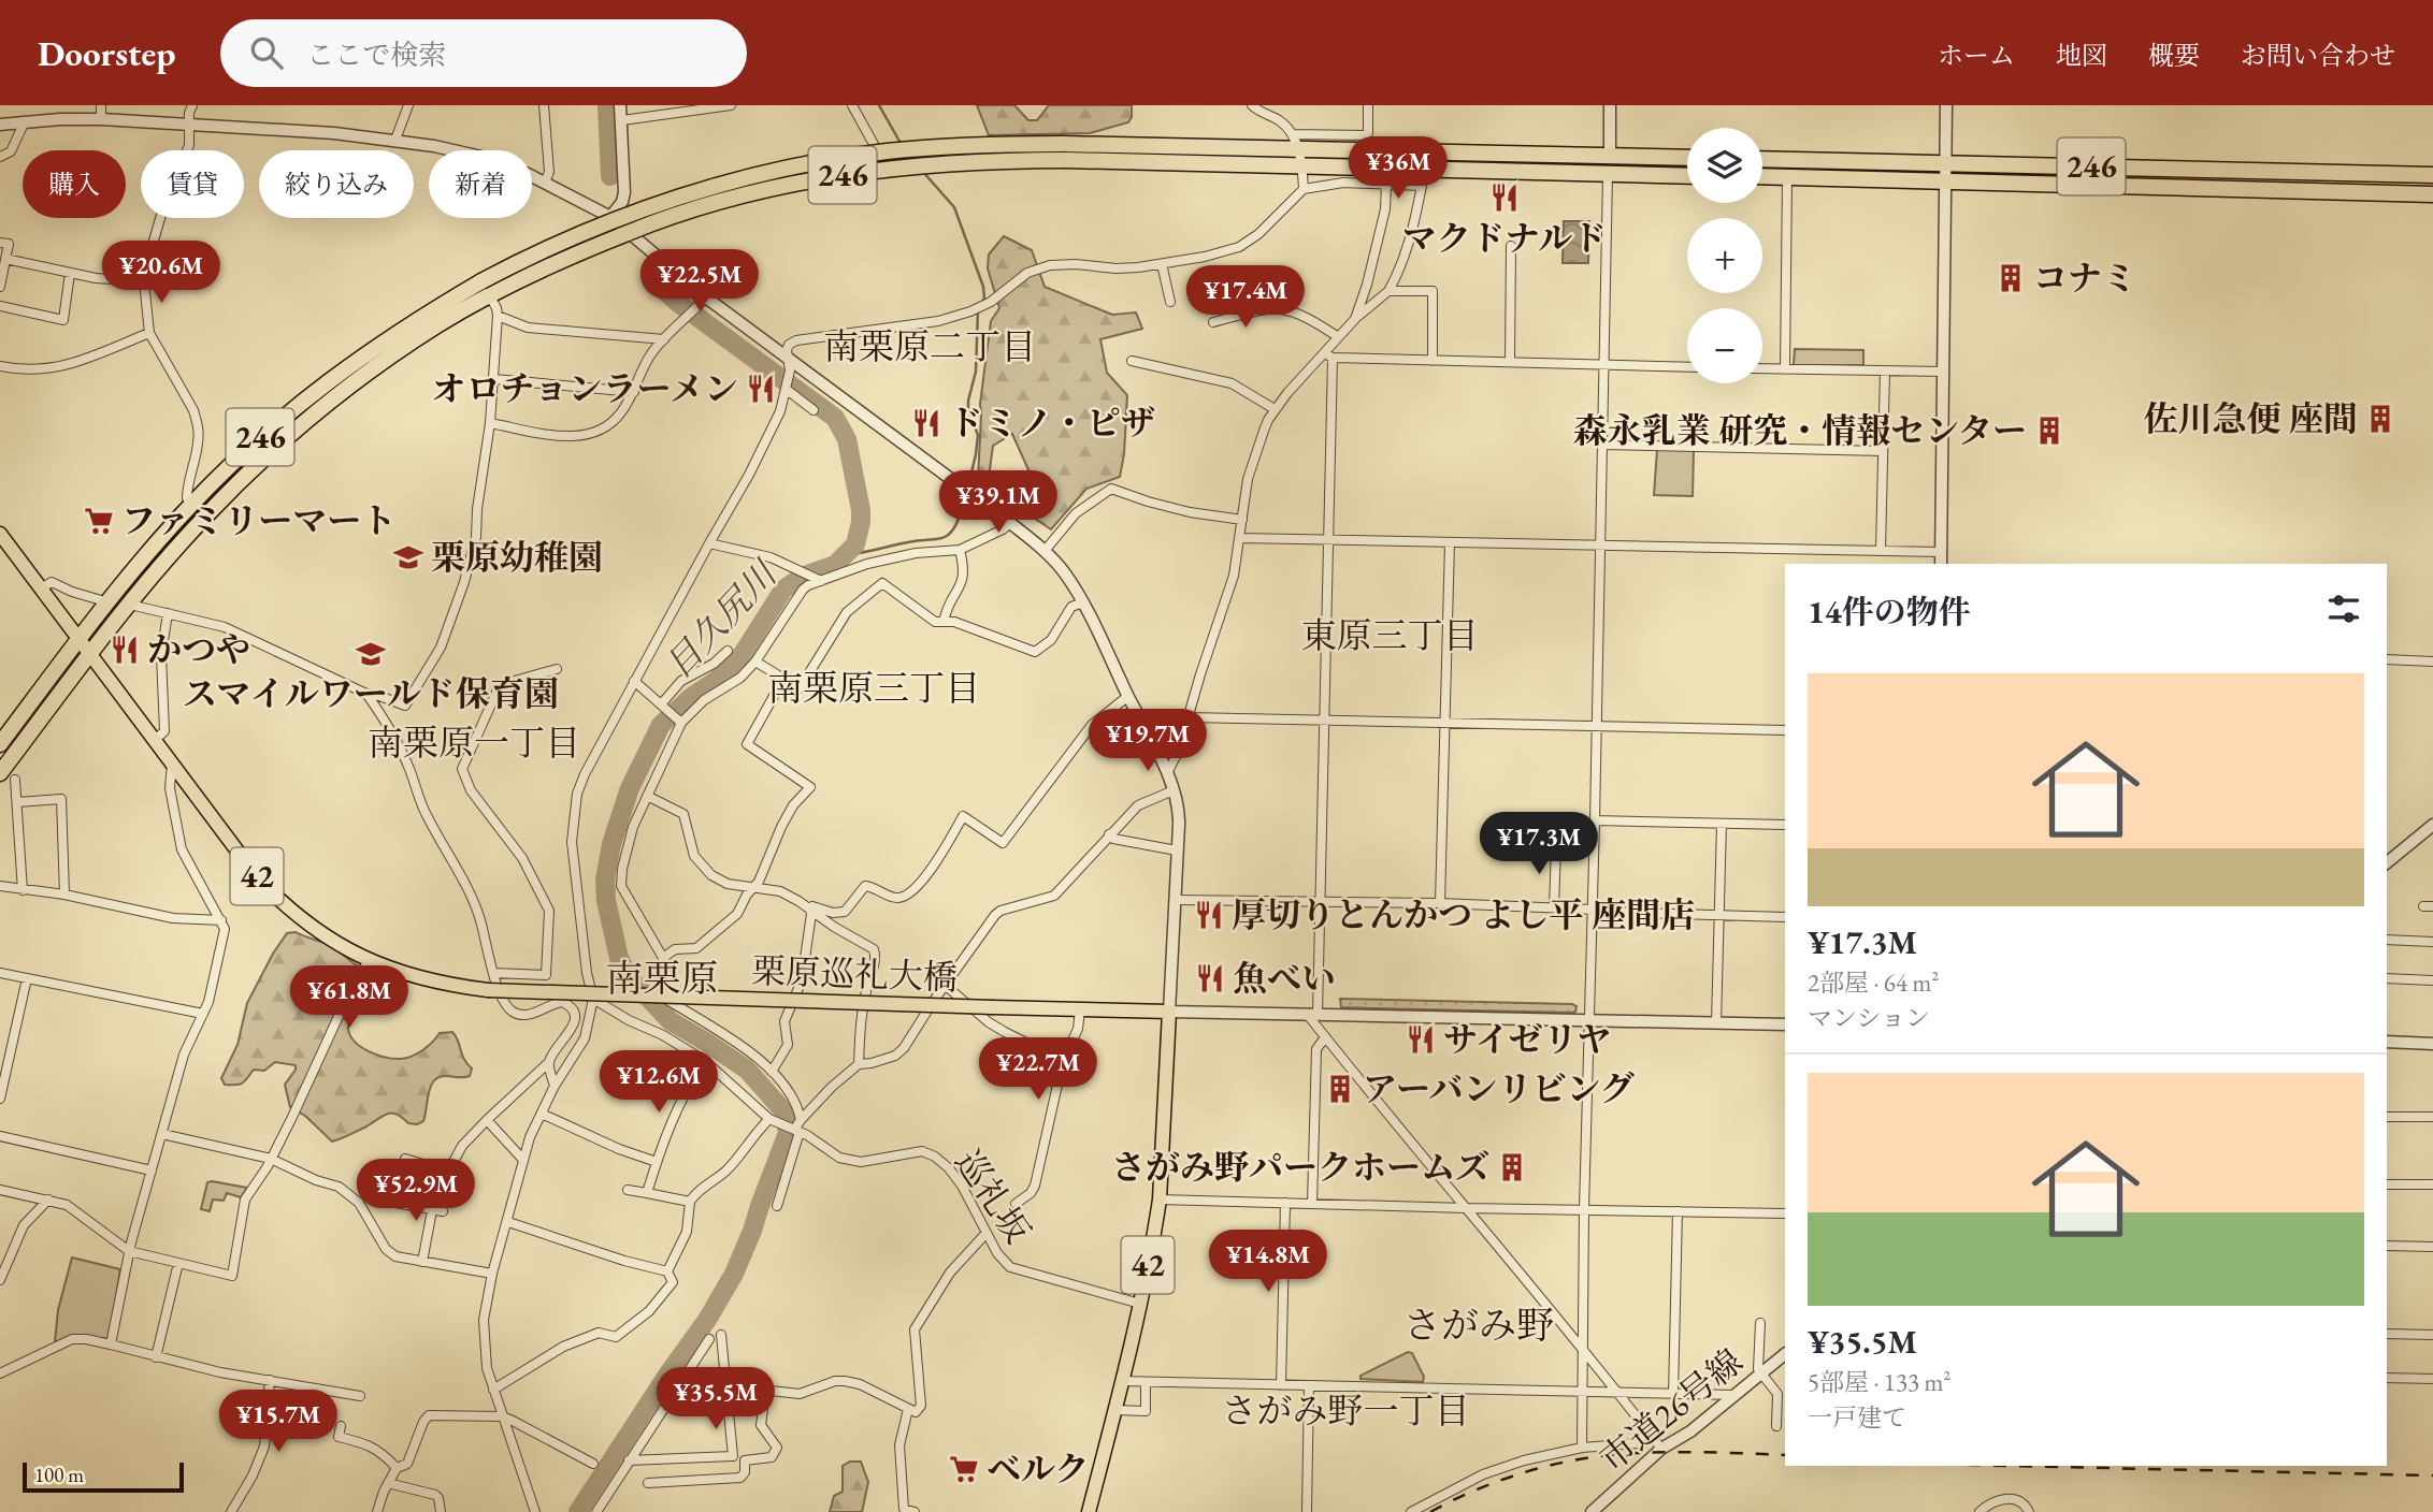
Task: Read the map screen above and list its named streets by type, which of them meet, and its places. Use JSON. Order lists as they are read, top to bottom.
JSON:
{
  "streets": {
    "highway": ["246"],
    "main road": ["42", "栗原巡礼大橋"],
    "street": ["巡礼坂", "市道26号線"]
  },
  "crossings": [
    ["246", "42"],
    ["42", "栗原巡礼大橋"],
    ["42", "巡礼坂"]
  ],
  "districts": [
    "南栗原二丁目",
    "東原三丁目",
    "南栗原三丁目",
    "南栗原一丁目",
    "南栗原",
    "さがみ野",
    "さがみ野一丁目"
  ],
  "water": ["目久尻川"],
  "places": {
    "restaurant": [
      "マクドナルド",
      "オロチョンラーメン",
      "ドミノ・ピザ",
      "かつや",
      "厚切りとんかつ よし平 座間店",
      "魚べい",
      "サイゼリヤ"
    ],
    "building": [
      "コナミ",
      "佐川急便 座間",
      "森永乳業 研究・情報センター",
      "アーバンリビング",
      "さがみ野パークホームズ"
    ],
    "supermarket": ["ファミリーマート", "ベルク"],
    "school or university": ["栗原幼稚園", "スマイルワールド保育園"]
  },
  "scale_bar": "100 m",
  "page": {
    "header": "Doorstep",
    "search": "ここで検索",
    "nav": [
      "ホーム",
      "地図",
      "概要",
      "お問い合わせ"
    ],
    "map_buttons": ["+", "−"],
    "price": [
      "¥36M",
      "¥20.6M",
      "¥22.5M",
      "¥17.4M",
      "¥39.1M",
      "¥19.7M",
      "¥17.3M",
      "¥61.8M",
      "¥22.7M",
      "¥12.6M",
      "¥52.9M",
      "¥14.8M",
      "¥35.5M",
      "¥15.7M"
    ],
    "chip": [
      "購入",
      "賃貸",
      "絞り込み",
      "新着"
    ],
    "heading": "14件の物件",
    "list": [
      {
        "name": "¥17.3M",
        "note": "2部屋 · 64 m² · マンション"
      },
      {
        "name": "¥35.5M",
        "note": "5部屋 · 133 m² · 一戸建て"
      }
    ],
    "scale": "100 m"
  }
}
